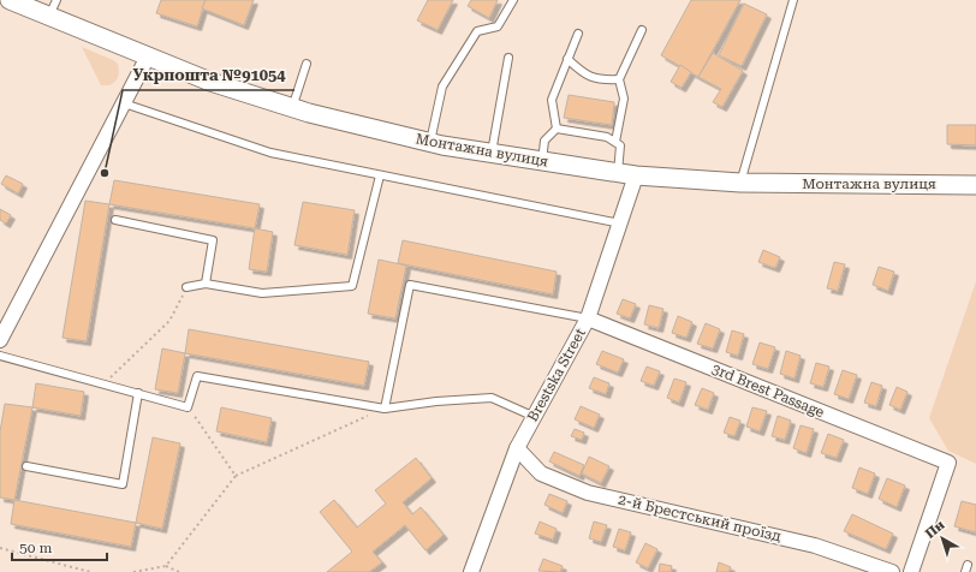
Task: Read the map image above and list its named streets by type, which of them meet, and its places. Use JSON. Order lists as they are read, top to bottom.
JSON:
{
  "streets": {
    "street": [
      "Монтажна вулиця",
      "Brestska Street",
      "3rd Brest Passage",
      "2-й Брестський проїзд"
    ]
  },
  "crossings": [
    ["Монтажна вулиця", "Brestska Street"],
    ["Brestska Street", "3rd Brest Passage"],
    ["Brestska Street", "2-й Брестський проїзд"]
  ],
  "places": ["Укрпошта №91054"],
  "scale_bar": "50 m",
  "north": "top left"
}
